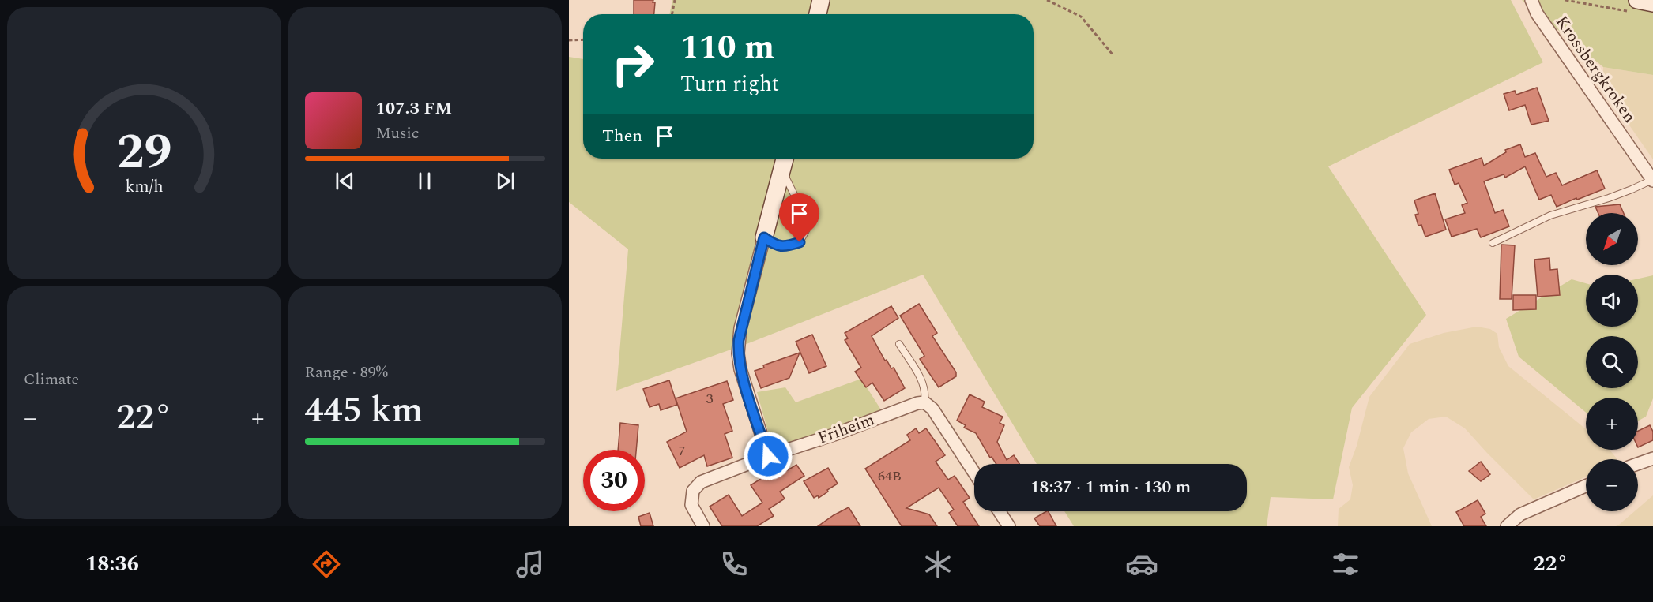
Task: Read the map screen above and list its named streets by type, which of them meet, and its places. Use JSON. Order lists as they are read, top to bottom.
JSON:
{
  "streets": {
    "street": ["Krossbergkroken", "Friheim"]
  },
  "house_numbers": ["3", "7", "64B"],
  "north": "bottom left",
  "page": {
    "turn": ["110 m", "Turn right"],
    "song": ["107.3 FM", "Music"],
    "then": "Then",
    "map_buttons": ["+", "−"],
    "tile": [
      "Climate",
      ["Range · 89%", "445 km"]
    ],
    "heat": ["−", "22°", "+"],
    "limit": "30",
    "trip": "18:37 · 1 min · 130 m",
    "tabs": ["18:36", "22°"],
    "gauge": ["29", "km/h"]
  }
}
